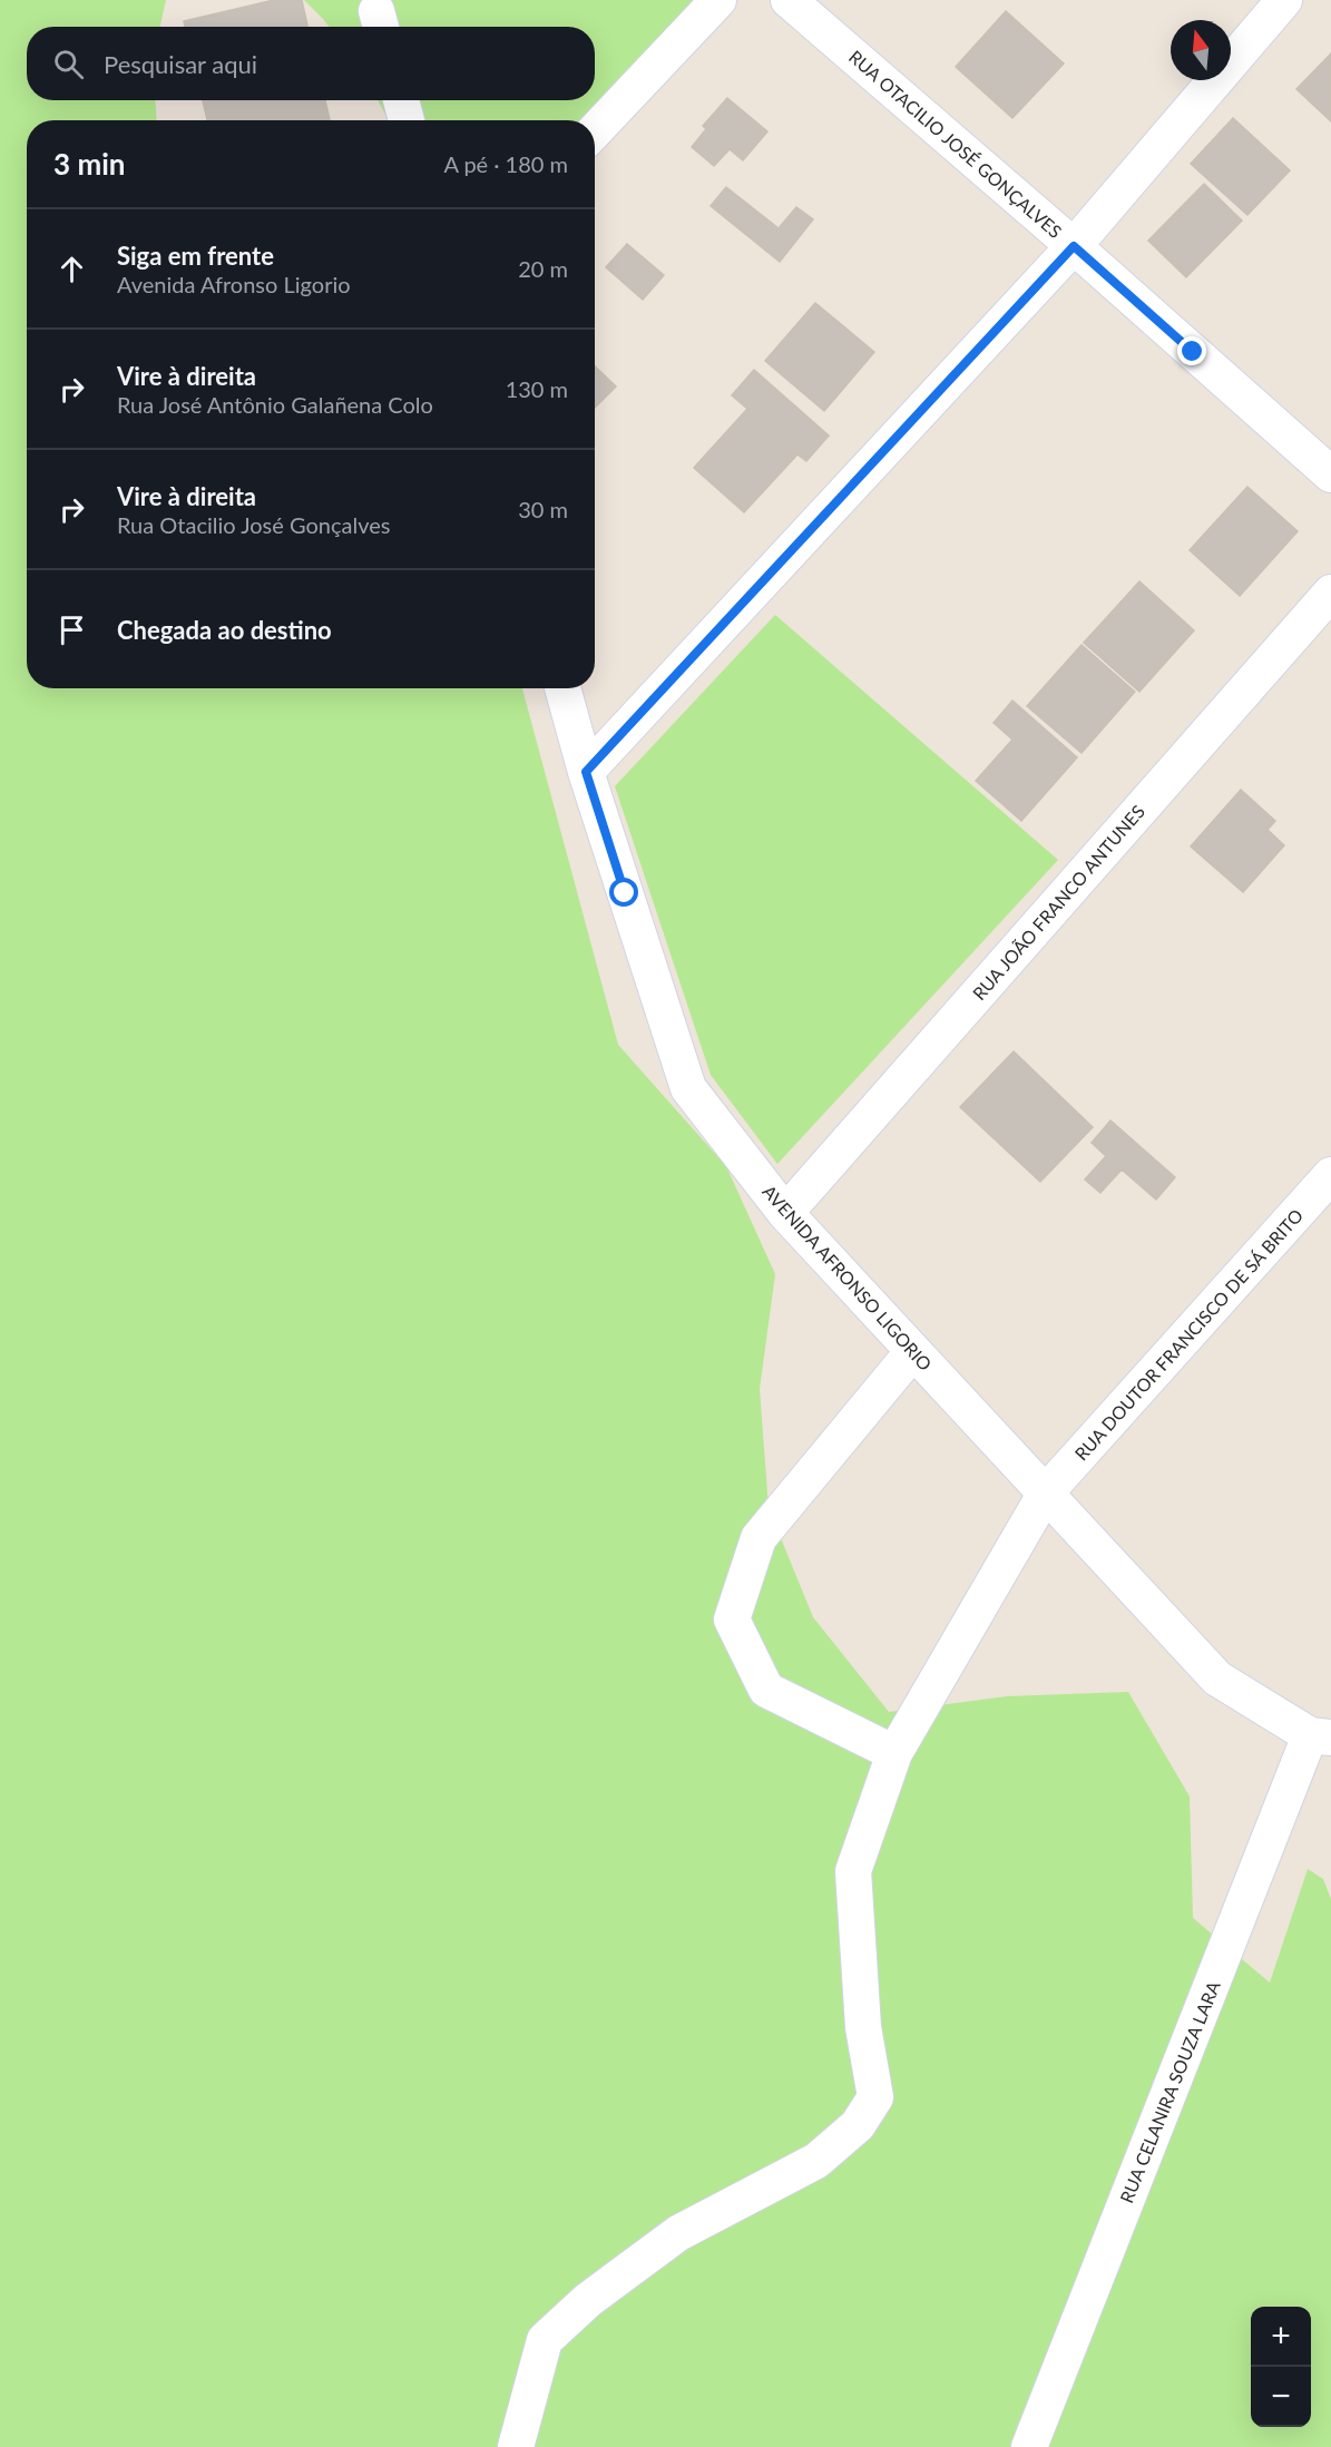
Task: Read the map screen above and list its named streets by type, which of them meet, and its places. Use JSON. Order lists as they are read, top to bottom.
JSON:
{
  "streets": {
    "street": [
      "RUA OTACILIO JOSÉ GONÇALVES",
      "RUA JOÃO FRANCO ANTUNES",
      "AVENIDA AFRONSO LIGORIO",
      "RUA DOUTOR FRANCISCO DE SÁ BRITO",
      "RUA CELANIRA SOUZA LARA"
    ]
  },
  "crossings": [
    ["RUA JOÃO FRANCO ANTUNES", "AVENIDA AFRONSO LIGORIO"],
    ["AVENIDA AFRONSO LIGORIO", "RUA DOUTOR FRANCISCO DE SÁ BRITO"],
    ["AVENIDA AFRONSO LIGORIO", "RUA CELANIRA SOUZA LARA"]
  ],
  "north": "top",
  "page": {
    "search": "Pesquisar aqui",
    "heading": ["3 min", "A pé · 180 m"],
    "list": [
      ["Siga em frente", "Avenida Afronso Ligorio", "20 m"],
      ["Vire à direita", "Rua José Antônio Galañena Colo", "130 m"],
      ["Vire à direita", "Rua Otacilio José Gonçalves", "30 m"],
      "Chegada ao destino"
    ],
    "map_buttons": ["+", "−"]
  }
}
